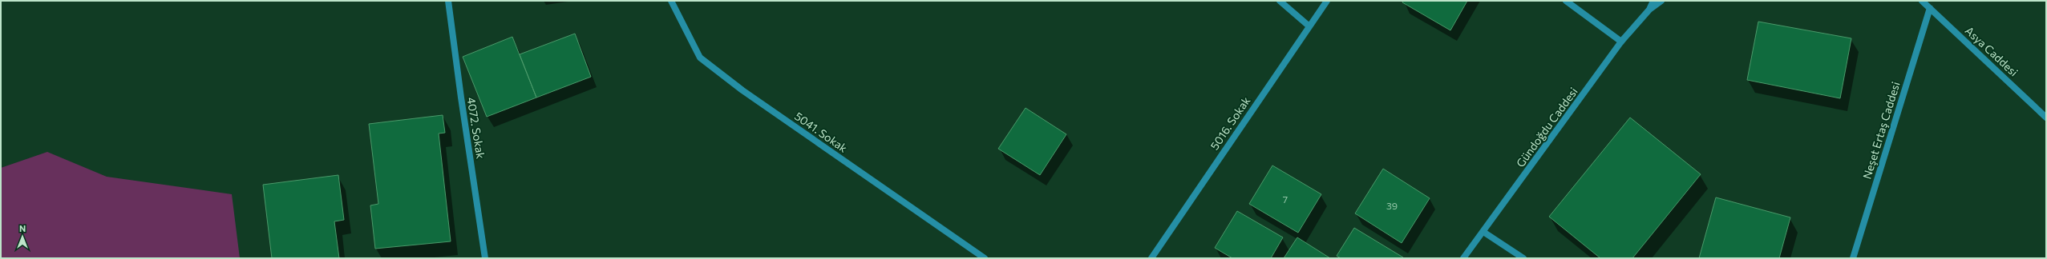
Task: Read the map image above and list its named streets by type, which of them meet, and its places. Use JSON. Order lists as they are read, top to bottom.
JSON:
{
  "streets": {
    "street": [
      "Asya Caddesi",
      "5016. Sokak",
      "Gündoğdu Caddesi",
      "4072. Sokak",
      "Neşet Ertaş Caddesi",
      "5041. Sokak"
    ]
  },
  "crossings": [
    ["Asya Caddesi", "Neşet Ertaş Caddesi"]
  ],
  "house_numbers": ["7", "39"],
  "north": "top"
}
